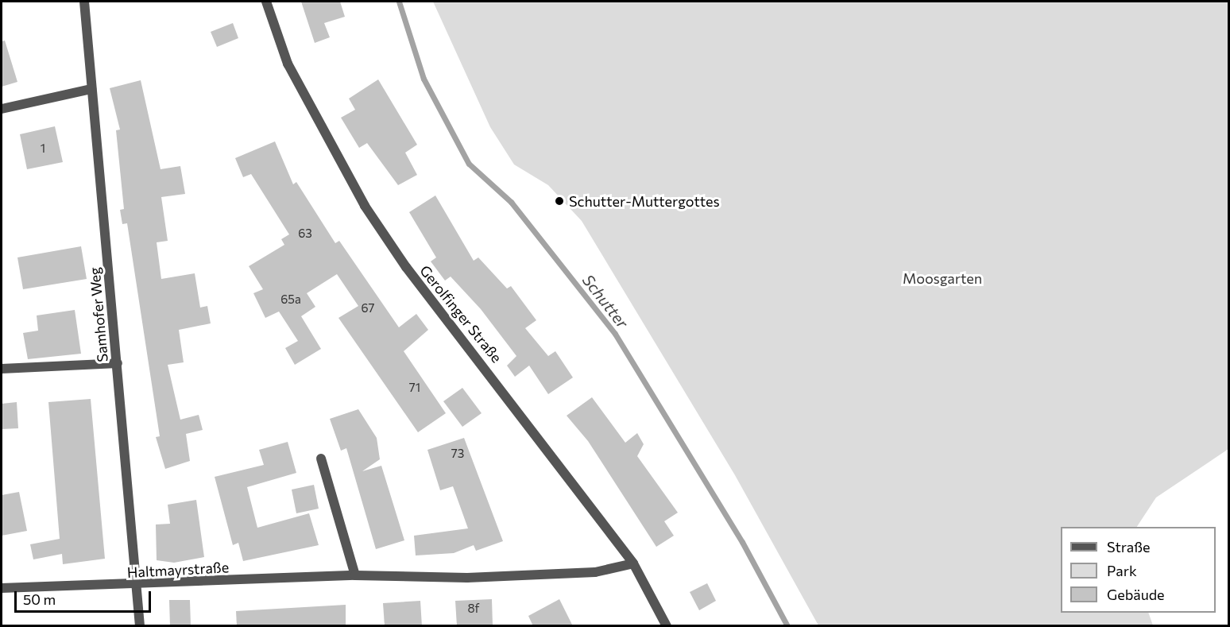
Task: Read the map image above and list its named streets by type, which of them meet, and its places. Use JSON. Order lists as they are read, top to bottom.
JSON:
{
  "streets": {
    "street": ["Gerolfinger Straße", "Samhofer Weg", "Haltmayrstraße"]
  },
  "crossings": [
    ["Gerolfinger Straße", "Haltmayrstraße"],
    ["Samhofer Weg", "Haltmayrstraße"]
  ],
  "water": ["Schutter"],
  "parks": ["Moosgarten"],
  "places": ["Schutter-Muttergottes"],
  "house_numbers": [
    "1",
    "63",
    "65a",
    "67",
    "71",
    "73",
    "8f"
  ],
  "legend": ["Straße", "Park", "Gebäude"],
  "scale_bar": "50 m"
}
